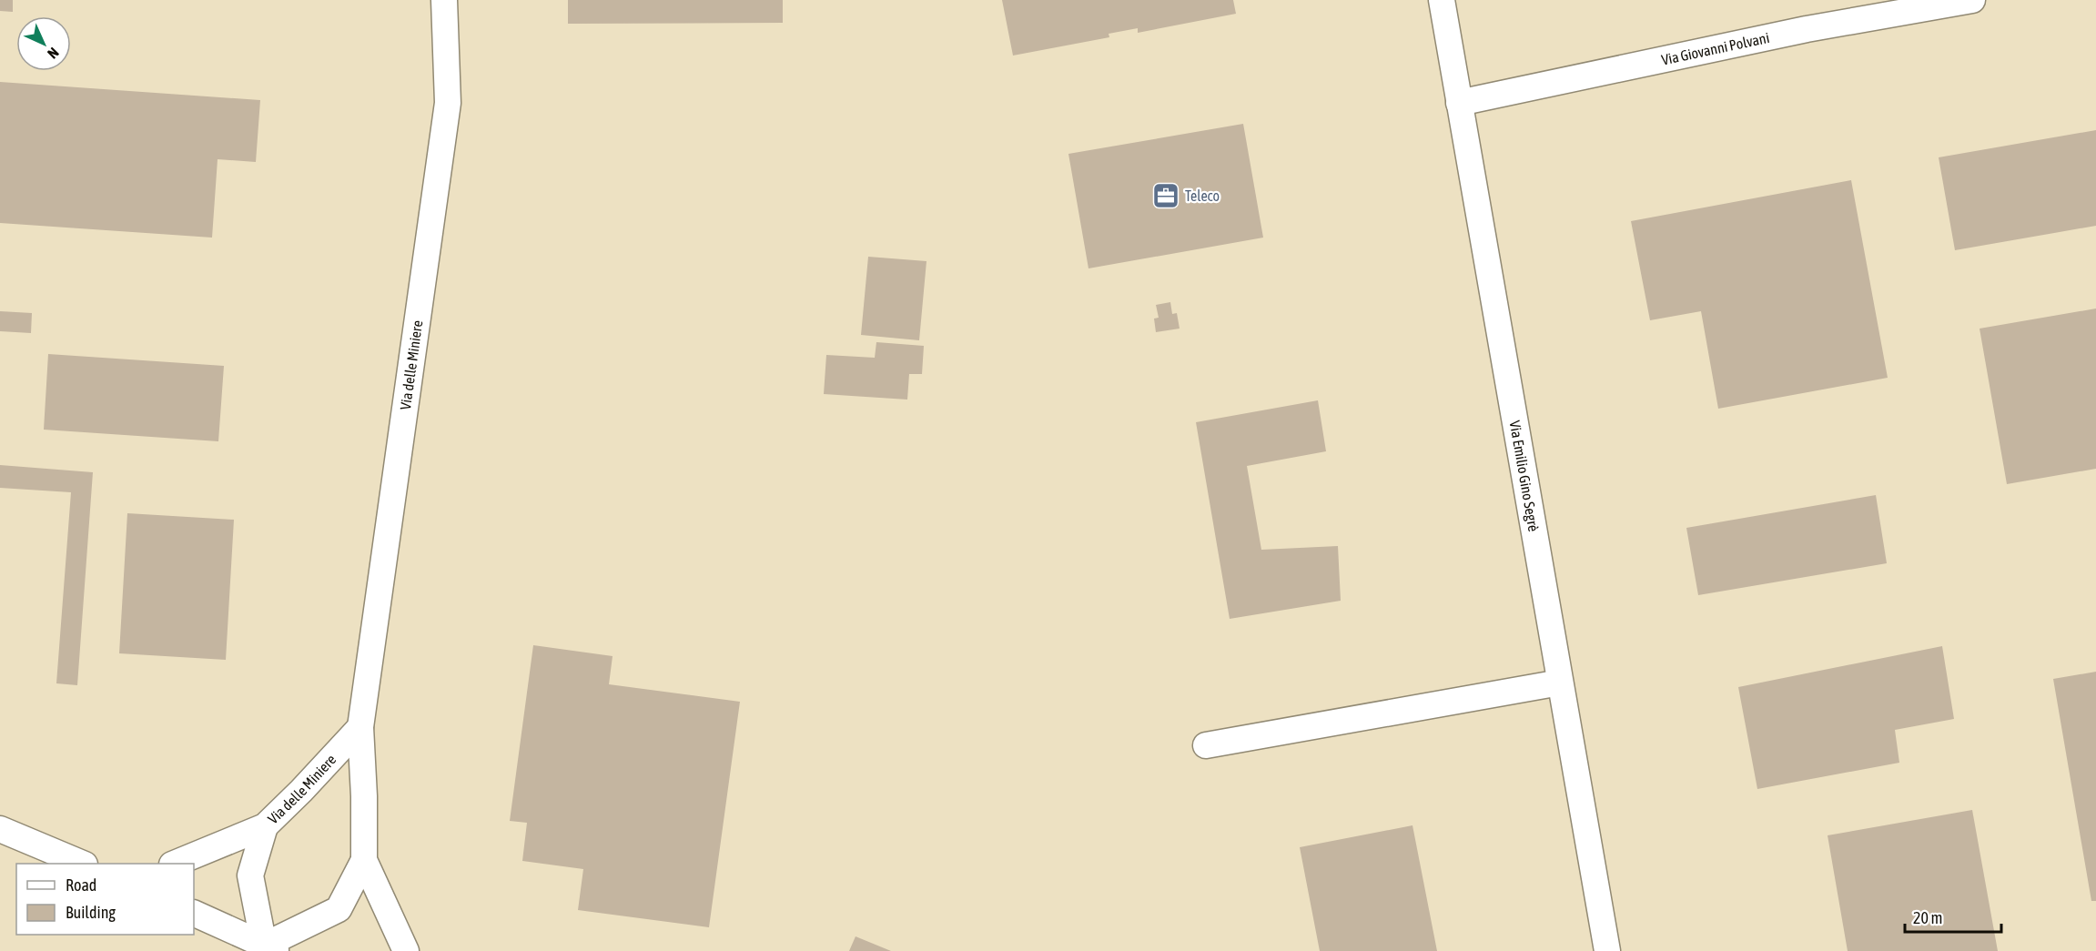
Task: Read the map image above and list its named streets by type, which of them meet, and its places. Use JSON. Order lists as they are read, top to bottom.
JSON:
{
  "streets": {
    "street": ["Via Giovanni Polvani", "Via delle Miniere", "Via Emilio Gino Segrè"]
  },
  "crossings": [
    ["Via Giovanni Polvani", "Via Emilio Gino Segrè"]
  ],
  "places": {
    "office": ["Teleco"]
  },
  "legend": ["Road", "Building"],
  "scale_bar": "20 m",
  "north": "bottom right"
}
